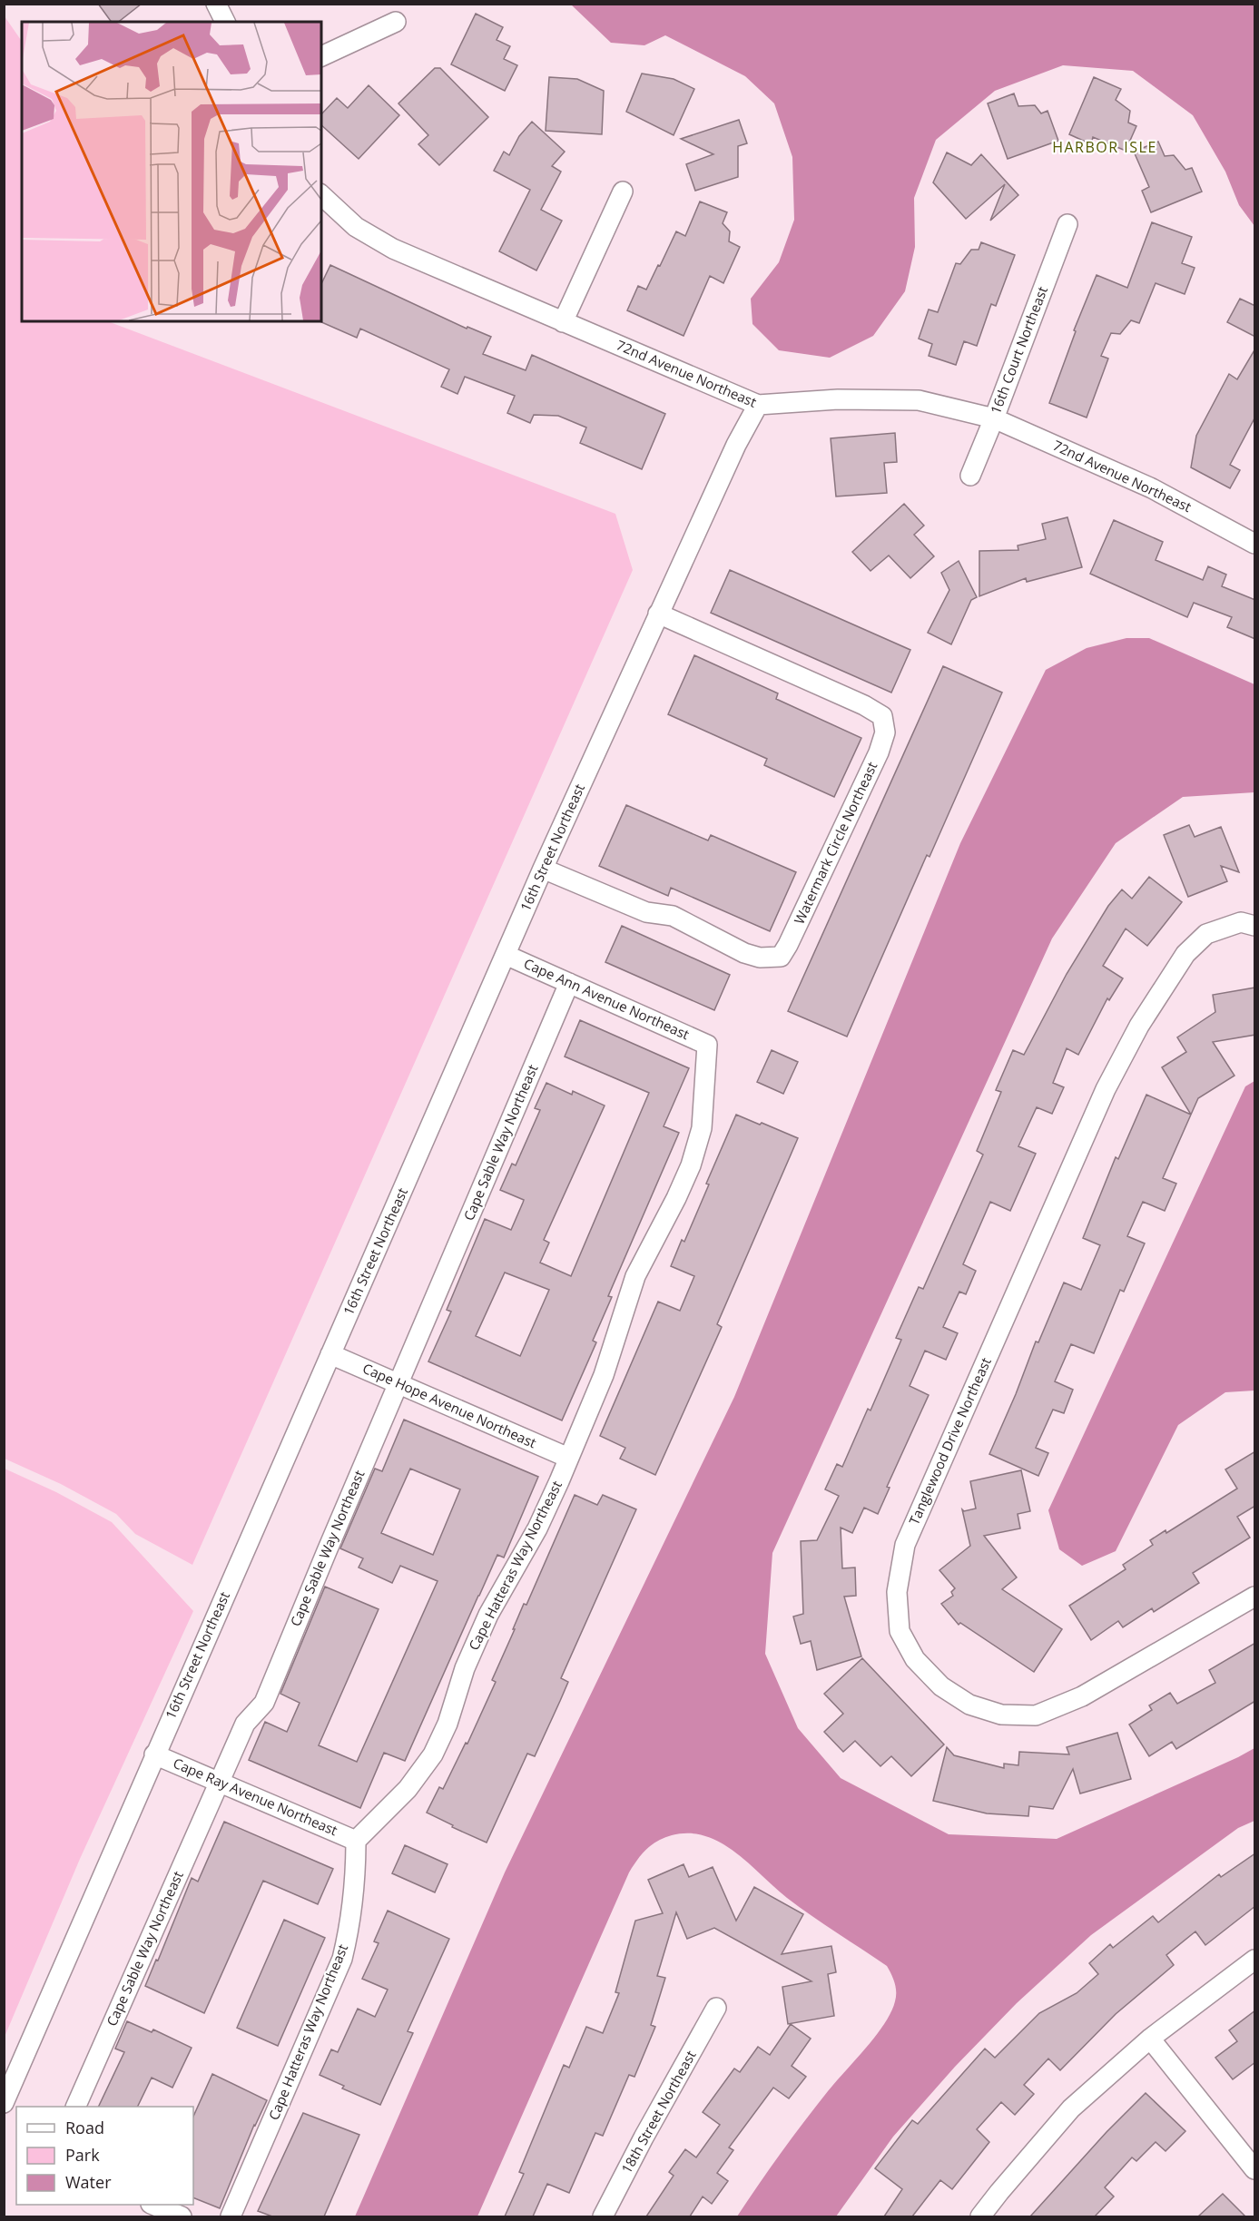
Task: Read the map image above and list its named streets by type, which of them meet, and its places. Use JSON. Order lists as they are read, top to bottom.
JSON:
{
  "streets": {
    "street": [
      "16th Court Northeast",
      "72nd Avenue Northeast",
      "Watermark Circle Northeast",
      "16th Street Northeast",
      "Cape Ann Avenue Northeast",
      "Cape Sable Way Northeast",
      "Cape Hope Avenue Northeast",
      "Tanglewood Drive Northeast",
      "Cape Hatteras Way Northeast",
      "Cape Ray Avenue Northeast",
      "18th Street Northeast"
    ]
  },
  "crossings": [
    ["16th Court Northeast", "72nd Avenue Northeast"],
    ["72nd Avenue Northeast", "16th Street Northeast"],
    ["Watermark Circle Northeast", "16th Street Northeast"],
    ["16th Street Northeast", "Cape Ann Avenue Northeast"],
    ["16th Street Northeast", "Cape Hope Avenue Northeast"],
    ["16th Street Northeast", "Cape Ray Avenue Northeast"],
    ["Cape Ann Avenue Northeast", "Cape Sable Way Northeast"],
    ["Cape Ann Avenue Northeast", "Cape Hatteras Way Northeast"],
    ["Cape Sable Way Northeast", "Cape Hope Avenue Northeast"],
    ["Cape Sable Way Northeast", "Cape Ray Avenue Northeast"],
    ["Cape Hope Avenue Northeast", "Cape Hatteras Way Northeast"],
    ["Cape Hatteras Way Northeast", "Cape Ray Avenue Northeast"]
  ],
  "districts": ["HARBOR ISLE"],
  "legend": ["Road", "Park", "Water"]
}
